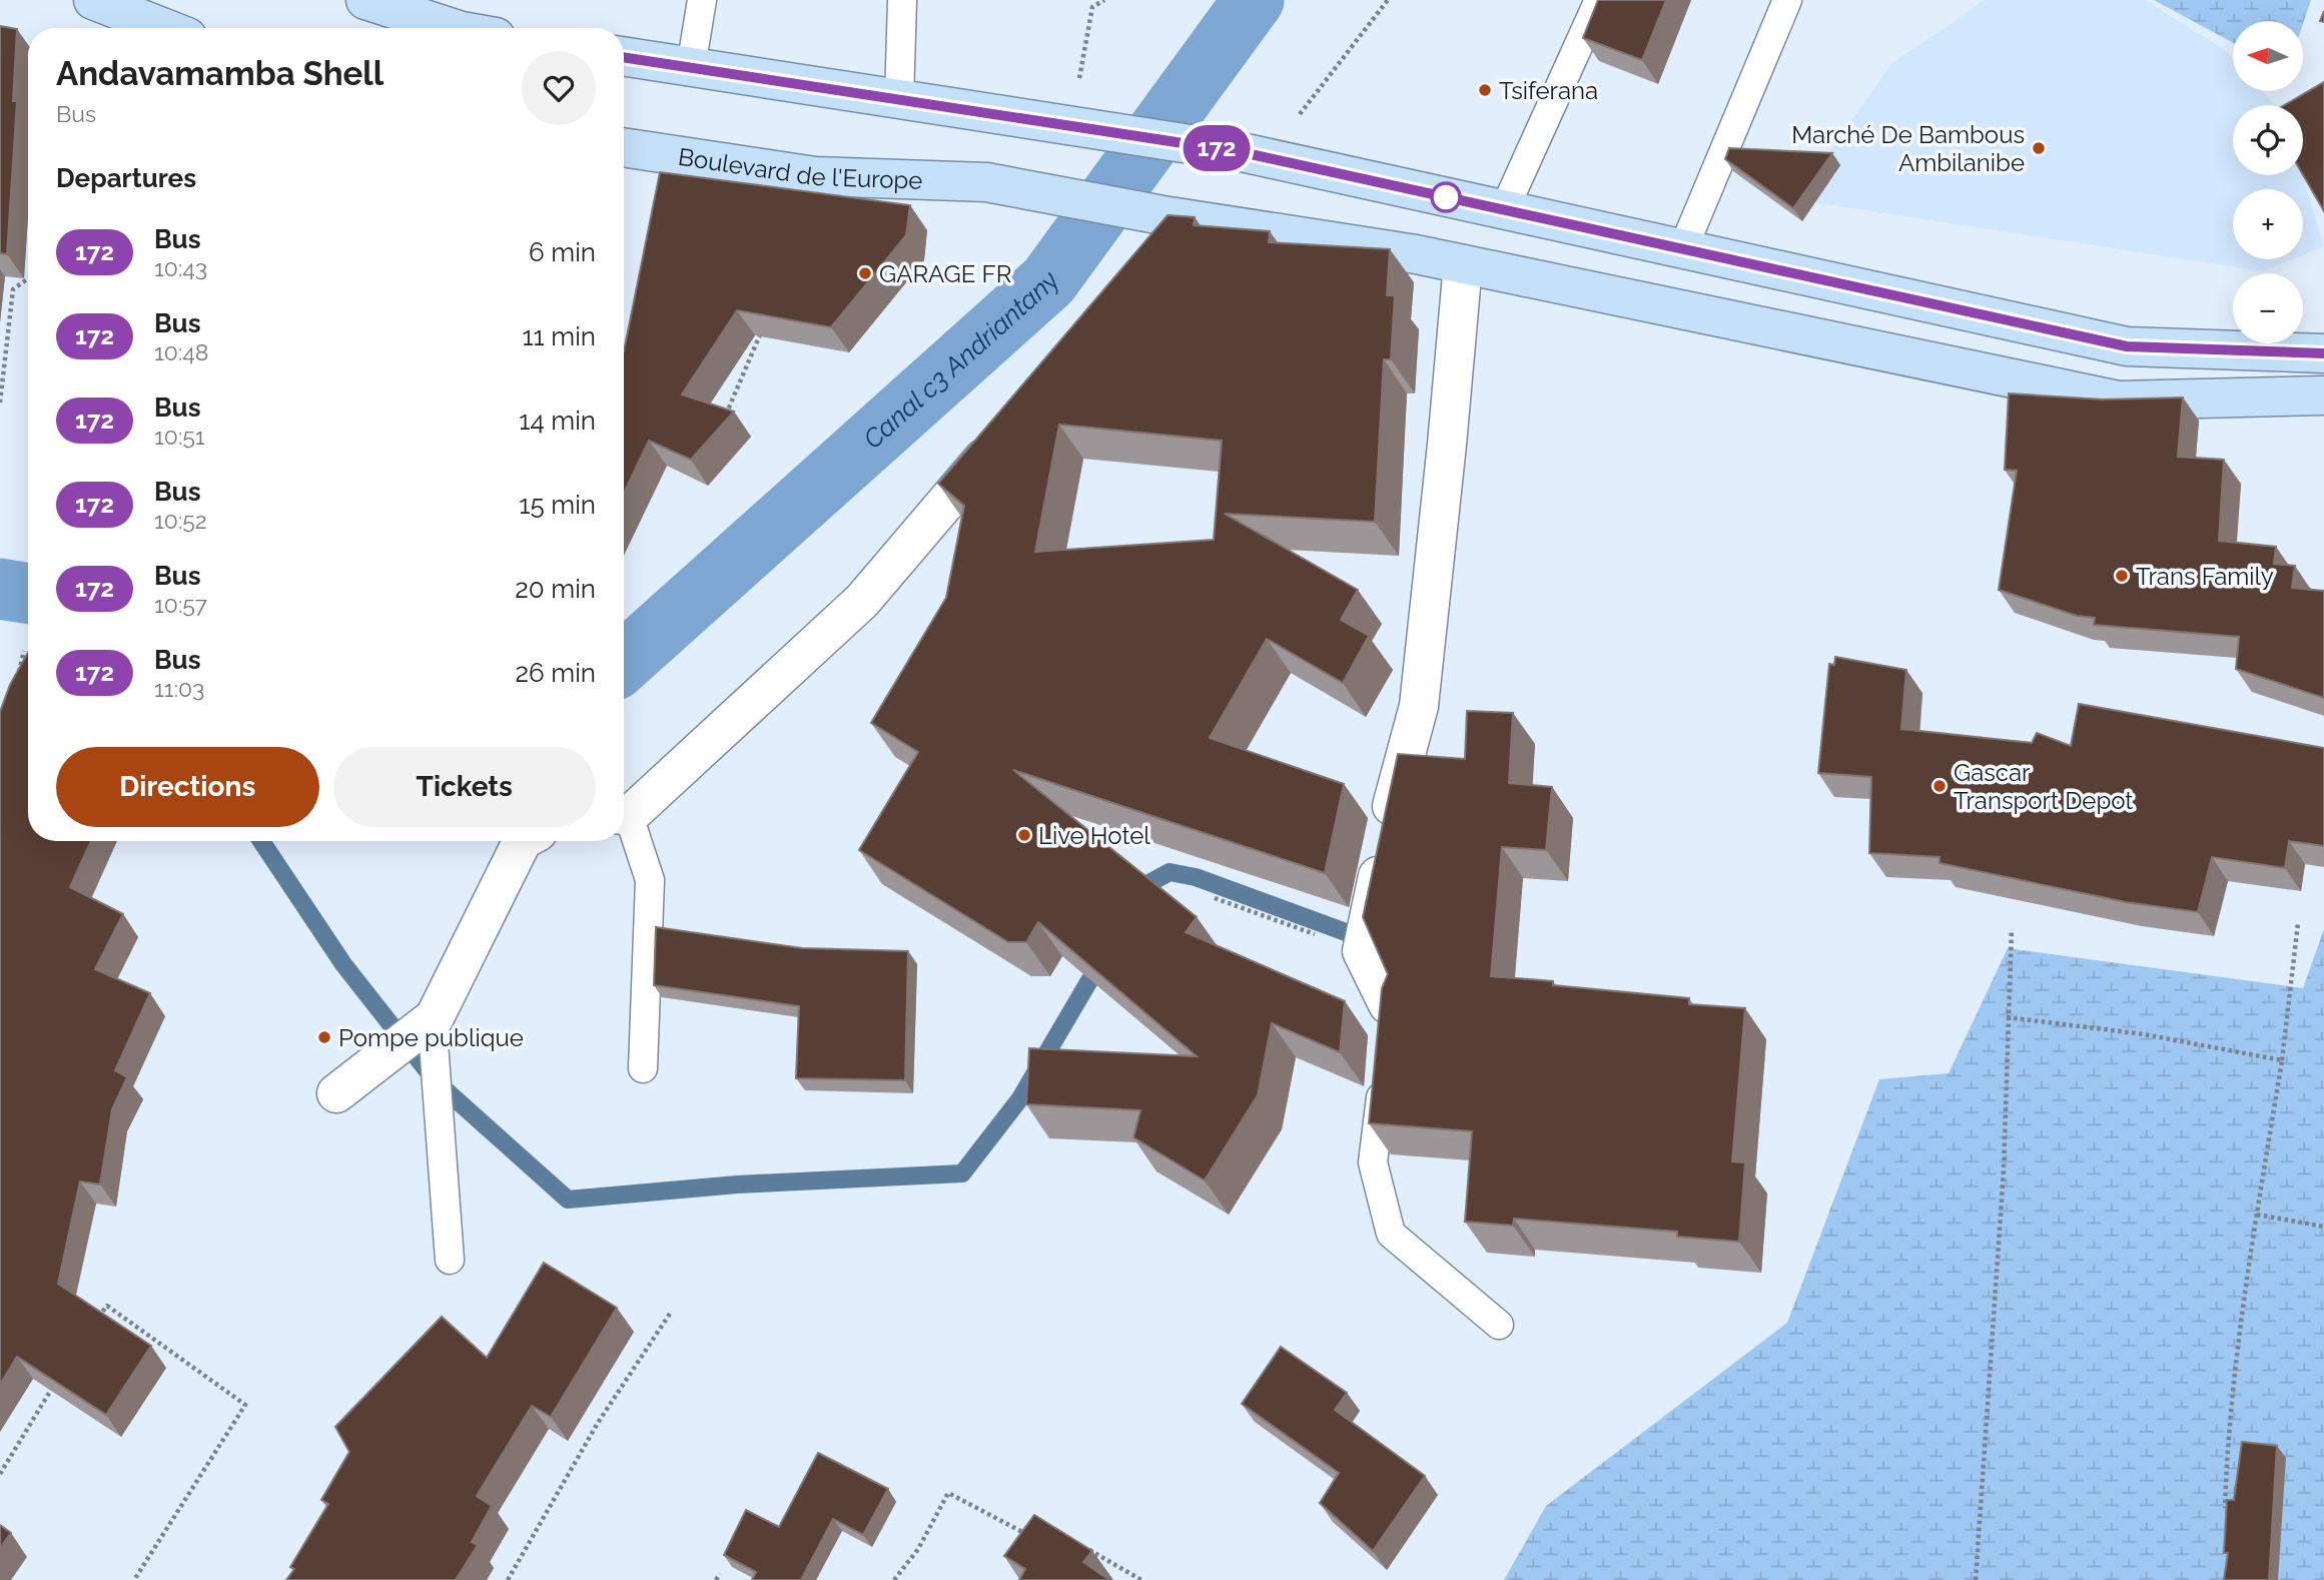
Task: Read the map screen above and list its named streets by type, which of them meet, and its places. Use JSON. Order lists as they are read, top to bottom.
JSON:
{
  "streets": {
    "street": ["Boulevard de l'Europe"]
  },
  "water": ["Canal c3 Andriantany"],
  "places": [
    "Tsiferana",
    "Marché De Bambous Ambilanibe",
    "GARAGE FR",
    "Trans Family",
    "Gascar Transport Depot",
    "Live Hotel",
    "Pompe publique"
  ],
  "lines": ["bus line 172"],
  "north": "left",
  "page": {
    "on_map": "172",
    "map_buttons": ["+", "−"],
    "heading": [
      ["Andavamamba Shell", "Bus"],
      "Departures"
    ],
    "list": [
      {
        "mark": "172",
        "name": "Bus",
        "note": "10:43",
        "value": "6 min"
      },
      {
        "mark": "172",
        "name": "Bus",
        "note": "10:48",
        "value": "11 min"
      },
      {
        "mark": "172",
        "name": "Bus",
        "note": "10:51",
        "value": "14 min"
      },
      {
        "mark": "172",
        "name": "Bus",
        "note": "10:52",
        "value": "15 min"
      },
      {
        "mark": "172",
        "name": "Bus",
        "note": "10:57",
        "value": "20 min"
      },
      {
        "mark": "172",
        "name": "Bus",
        "note": "11:03",
        "value": "26 min"
      }
    ],
    "buttons": ["Directions", "Tickets"]
  }
}
